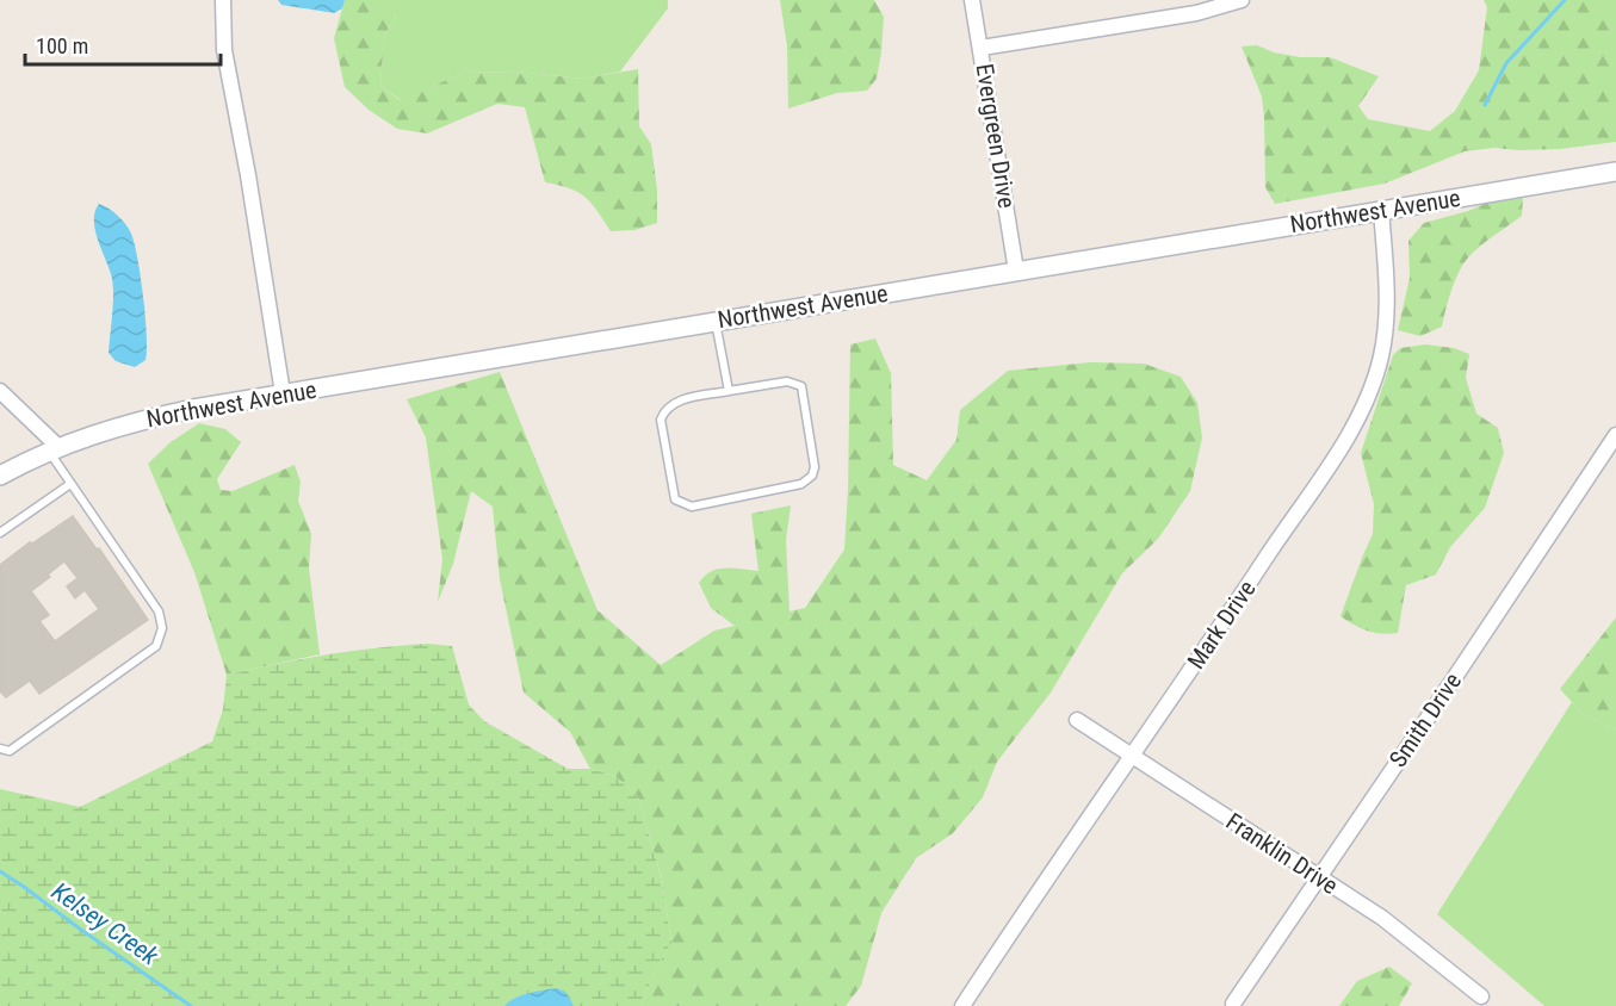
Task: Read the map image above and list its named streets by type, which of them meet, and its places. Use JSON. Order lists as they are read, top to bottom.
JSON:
{
  "streets": {
    "street": [
      "Evergreen Drive",
      "Northwest Avenue",
      "Mark Drive",
      "Smith Drive",
      "Franklin Drive"
    ]
  },
  "crossings": [
    ["Evergreen Drive", "Northwest Avenue"],
    ["Northwest Avenue", "Mark Drive"],
    ["Mark Drive", "Franklin Drive"],
    ["Smith Drive", "Franklin Drive"]
  ],
  "water": ["Kelsey Creek"],
  "scale_bar": "100 m"
}
